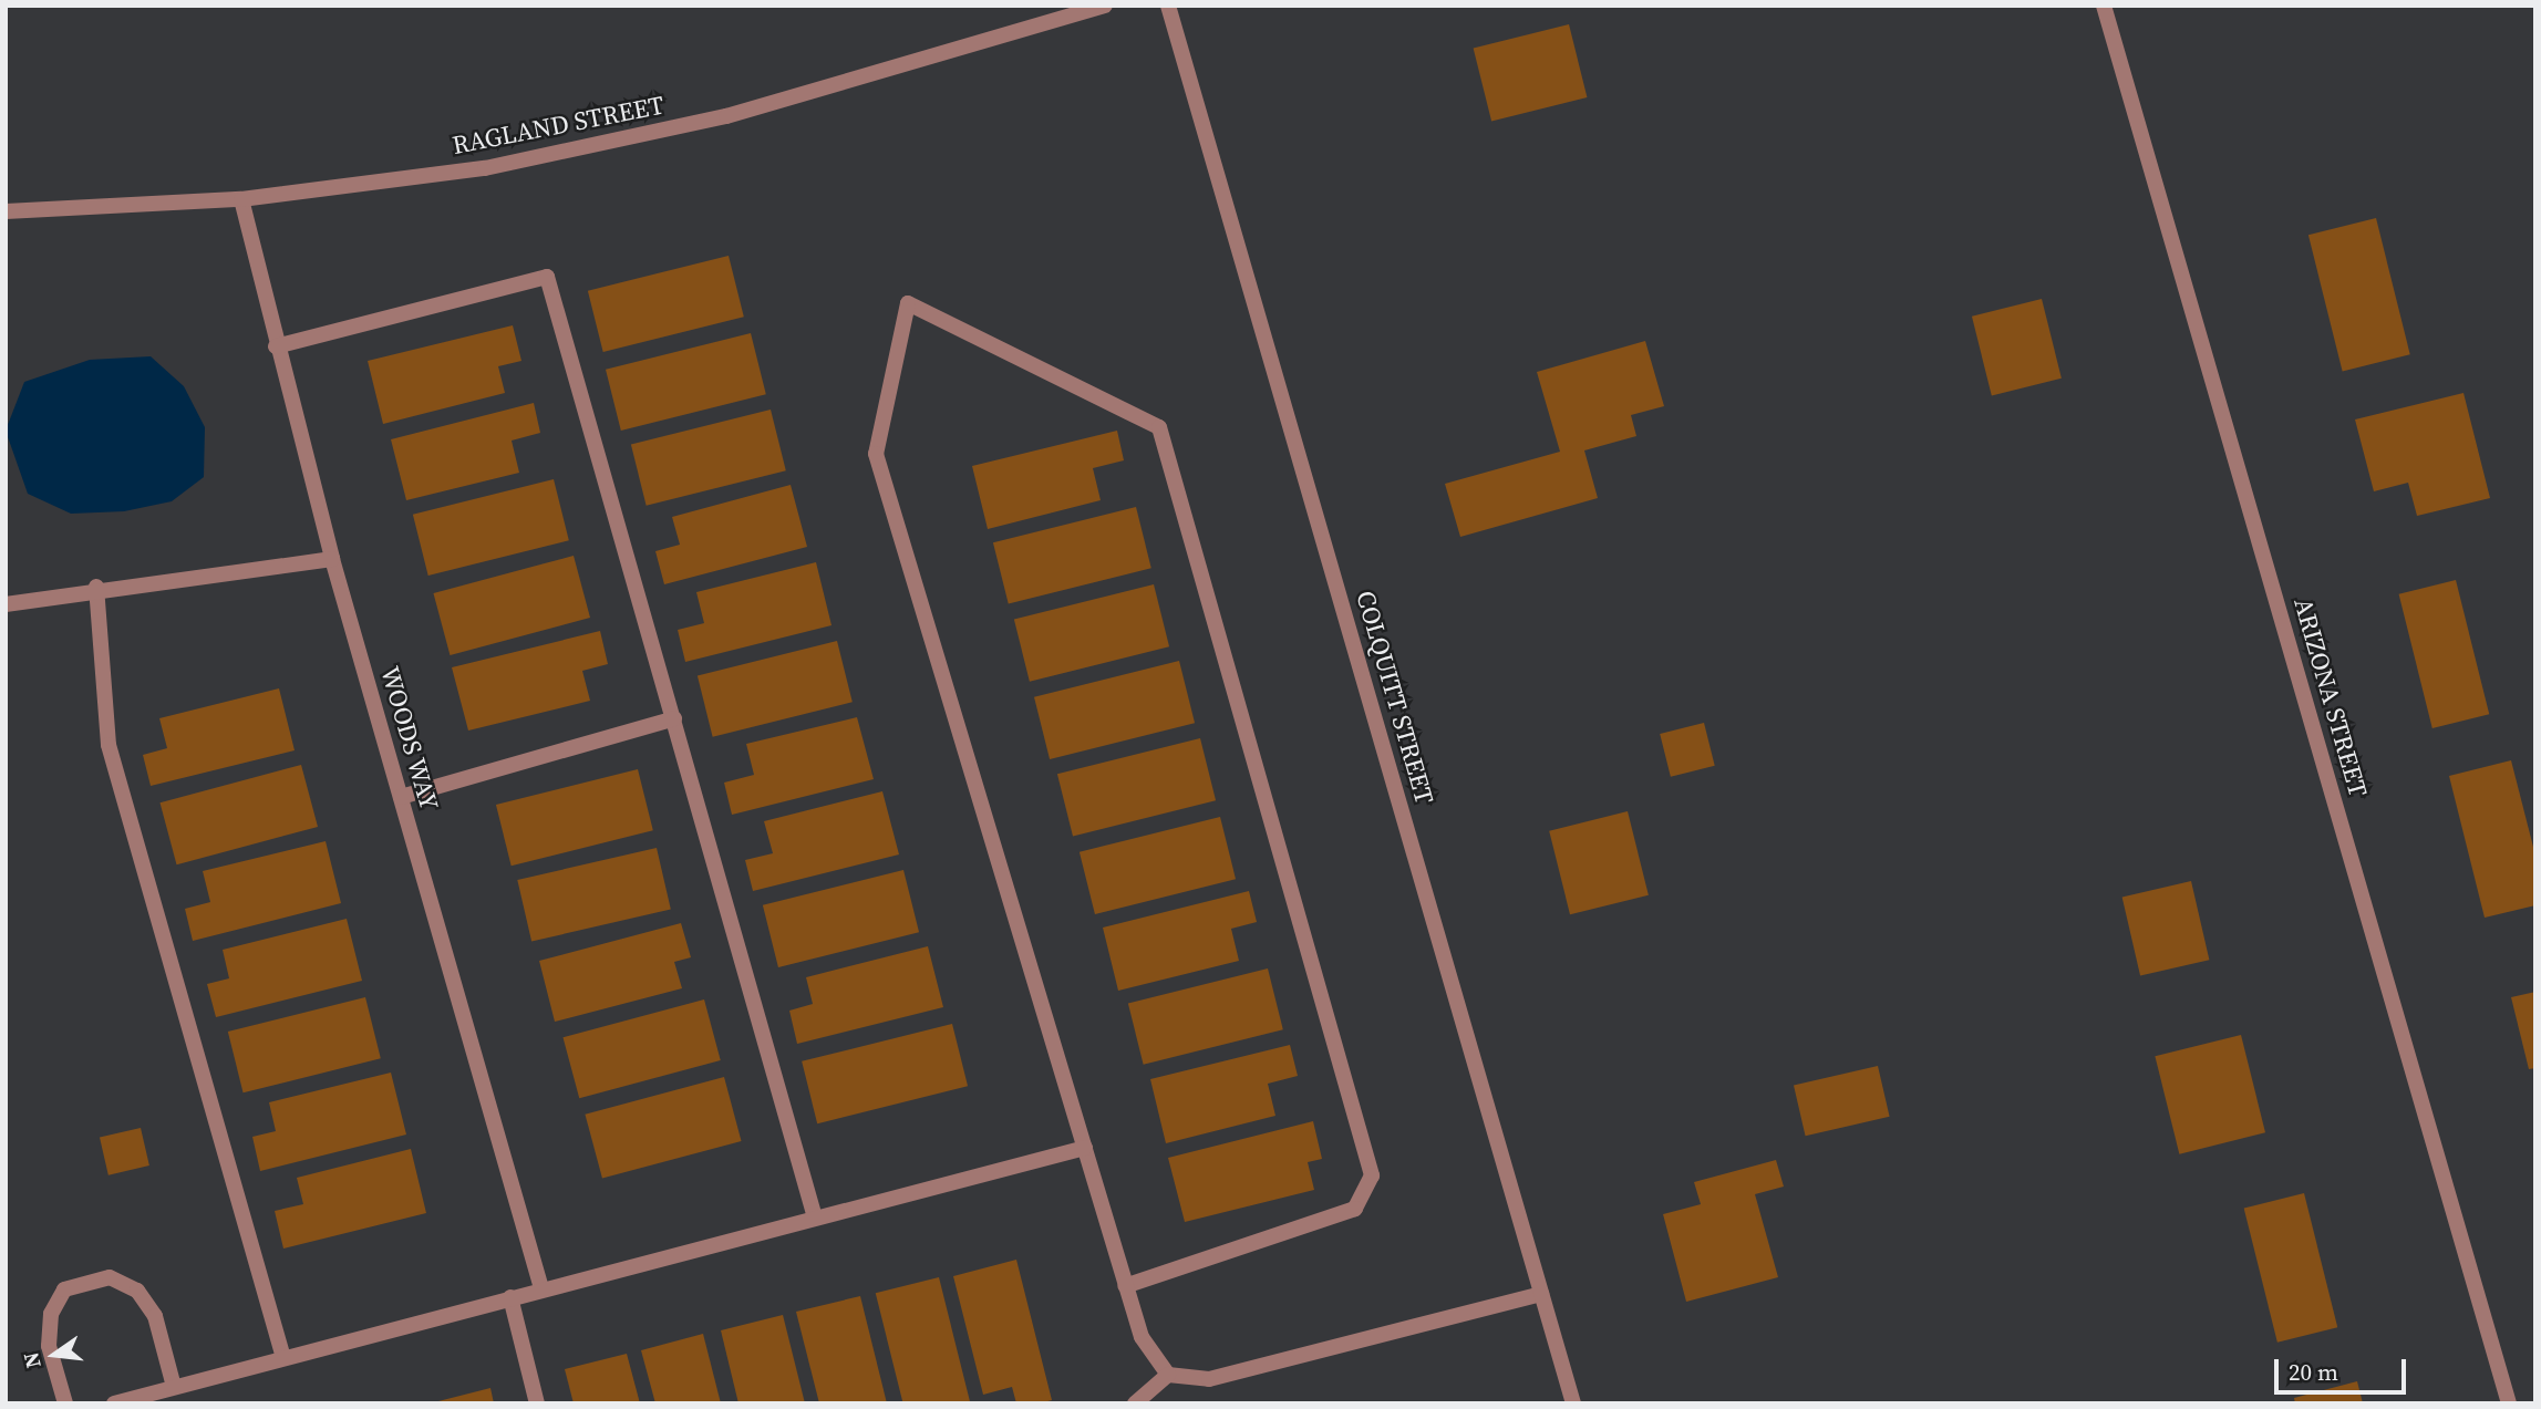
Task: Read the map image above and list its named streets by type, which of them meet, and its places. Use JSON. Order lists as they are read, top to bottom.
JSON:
{
  "streets": {
    "street": [
      "RAGLAND STREET",
      "COLQUITT STREET",
      "ARIZONA STREET",
      "WOODS WAY"
    ]
  },
  "crossings": [
    ["RAGLAND STREET", "WOODS WAY"]
  ],
  "scale_bar": "20 m",
  "north": "left"
}
